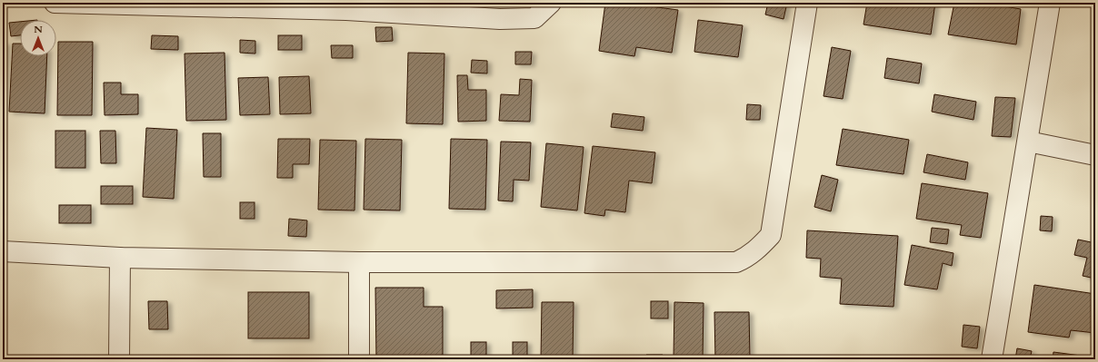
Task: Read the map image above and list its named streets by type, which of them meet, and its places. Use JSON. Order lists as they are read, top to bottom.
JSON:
{
  "north": "top"
}
